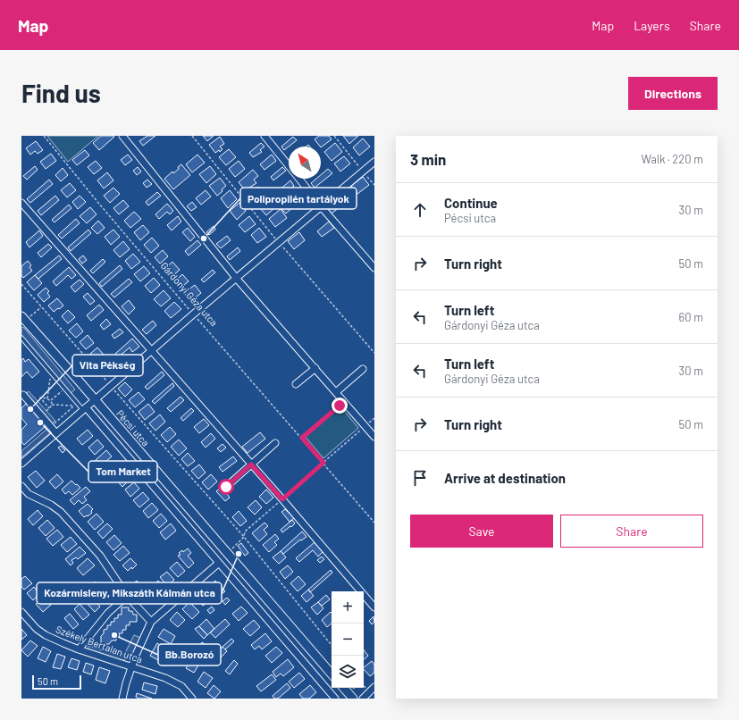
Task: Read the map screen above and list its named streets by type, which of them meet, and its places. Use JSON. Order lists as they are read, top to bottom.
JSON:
{
  "streets": {
    "main road": ["Pécsi utca"],
    "street": ["Székely Bertalan utca"],
    "path": ["Gárdonyi Géza utca"]
  },
  "places": [
    "Polipropilén tartályok",
    "Vita Pékség",
    "Tom Market",
    "Kozármisleny, Mikszáth Kálmán utca",
    "Bb.Borozó"
  ],
  "scale_bar": "50 m",
  "north": "top left",
  "page": {
    "header": "Map",
    "nav": ["Map", "Layers", "Share"],
    "buttons": [
      "Directions",
      ["Save", "Share"]
    ],
    "title": "Find us",
    "heading": ["3 min", "Walk · 220 m"],
    "list": [
      ["Continue", "Pécsi utca", "30 m"],
      ["Turn right", "50 m"],
      ["Turn left", "Gárdonyi Géza utca", "60 m"],
      ["Turn left", "Gárdonyi Géza utca", "30 m"],
      ["Turn right", "50 m"],
      "Arrive at destination"
    ],
    "map_buttons": ["+", "−"],
    "scale": "50 m"
  }
}
